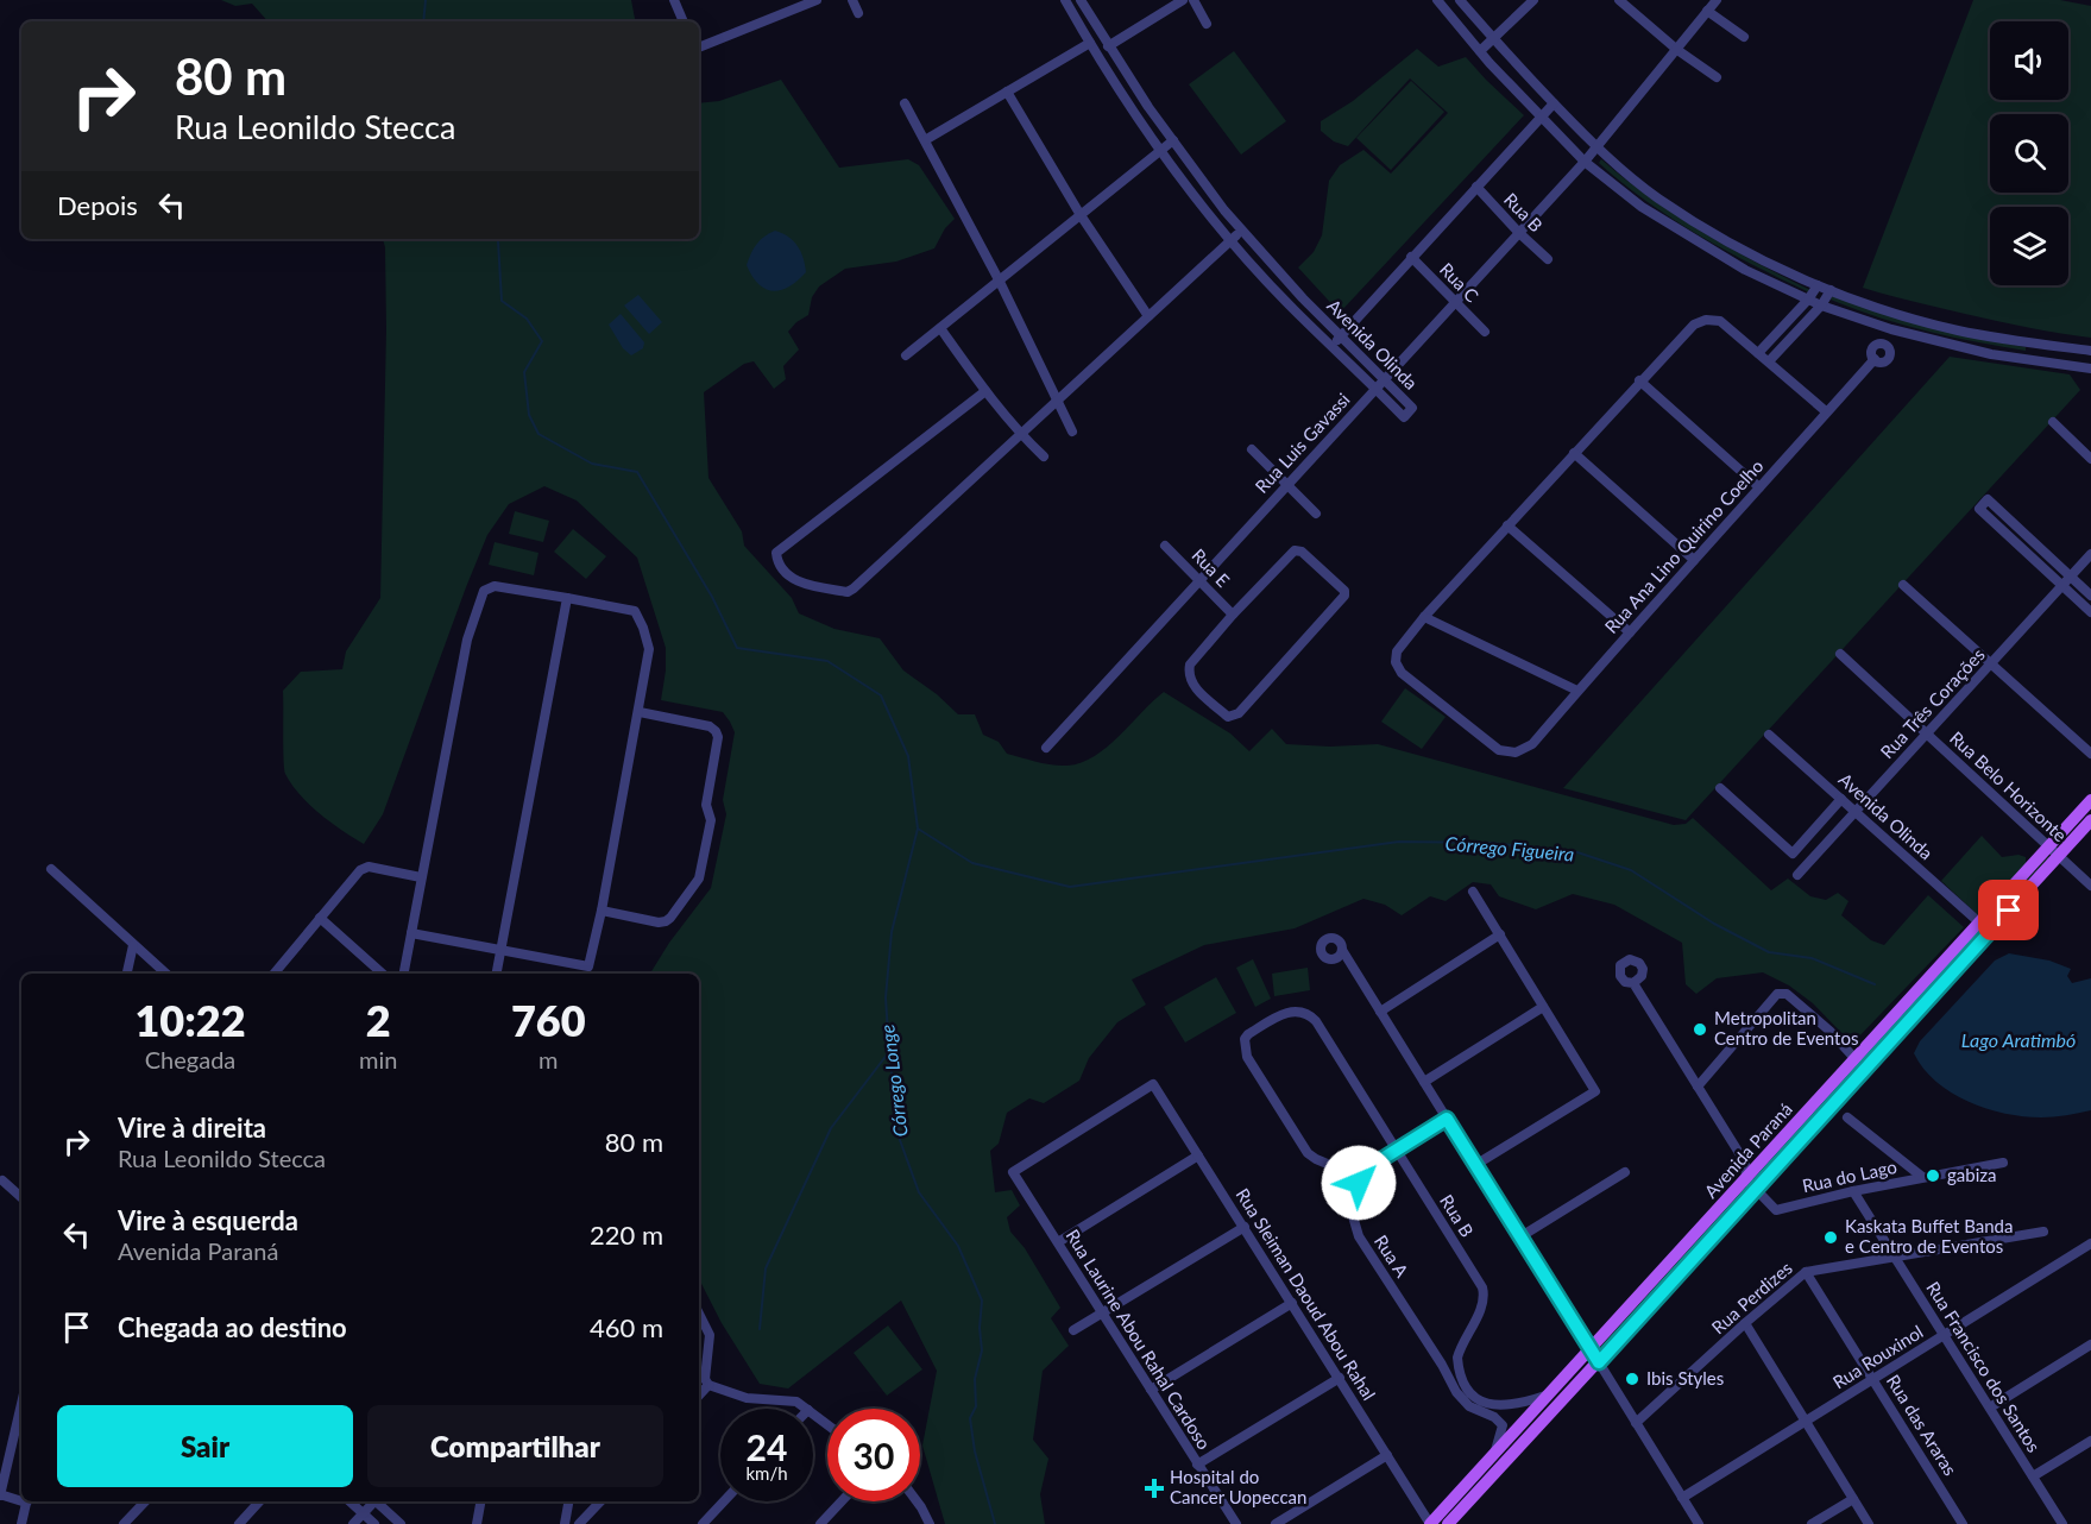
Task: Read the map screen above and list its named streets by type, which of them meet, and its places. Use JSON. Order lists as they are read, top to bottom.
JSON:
{
  "streets": {
    "main road": ["Avenida Paraná"],
    "street": [
      "Rua B",
      "Rua C",
      "Avenida Olinda",
      "Rua Luis Gavassi",
      "Rua Ana Lino Quirino Coelho",
      "Rua E",
      "Rua Três Corações",
      "Rua Belo Horizonte",
      "Rua do Lago",
      "Rua A",
      "Rua Sleiman Daoud Abou Rahal",
      "Rua Perdizes",
      "Rua Laurine Abou Rahal Cardoso",
      "Rua Rouxinol",
      "Rua Francisco dos Santos",
      "Rua das Araras"
    ]
  },
  "crossings": [
    ["Rua B", "Rua Luis Gavassi"],
    ["Rua B", "Rua A"],
    ["Rua C", "Rua Luis Gavassi"],
    ["Avenida Olinda", "Rua Luis Gavassi"],
    ["Avenida Olinda", "Rua Três Corações"],
    ["Avenida Olinda", "Avenida Paraná"],
    ["Rua Luis Gavassi", "Rua E"],
    ["Rua Três Corações", "Rua Belo Horizonte"],
    ["Rua Belo Horizonte", "Avenida Paraná"],
    ["Avenida Paraná", "Rua do Lago"],
    ["Avenida Paraná", "Rua Sleiman Daoud Abou Rahal"],
    ["Rua do Lago", "Rua Francisco dos Santos"],
    ["Rua Sleiman Daoud Abou Rahal", "Rua Laurine Abou Rahal Cardoso"],
    ["Rua Perdizes", "Rua Francisco dos Santos"],
    ["Rua Perdizes", "Rua das Araras"],
    ["Rua Rouxinol", "Rua Francisco dos Santos"],
    ["Rua Rouxinol", "Rua das Araras"]
  ],
  "water": ["Córrego Figueira", "Lago Aratimbó", "Córrego Longe"],
  "places": {
    "other": [
      "Metropolitan Centro de Eventos",
      "gabiza",
      "Kaskata Buffet Banda e Centro de Eventos",
      "Ibis Styles"
    ],
    "health": ["Hospital do Cancer Uopeccan"]
  },
  "page": {
    "turn": ["80 m", "Rua Leonildo Stecca"],
    "then": "Depois",
    "eta": [
      "10:22",
      "Chegada",
      "2",
      "min",
      "760",
      "m"
    ],
    "list": [
      {
        "name": "Vire à direita",
        "note": "Rua Leonildo Stecca",
        "value": "80 m"
      },
      {
        "name": "Vire à esquerda",
        "note": "Avenida Paraná",
        "value": "220 m"
      },
      {
        "name": "Chegada ao destino",
        "value": "460 m"
      }
    ],
    "buttons": ["Sair", "Compartilhar"],
    "speed": "24 km/h",
    "limit": "30"
  }
}
